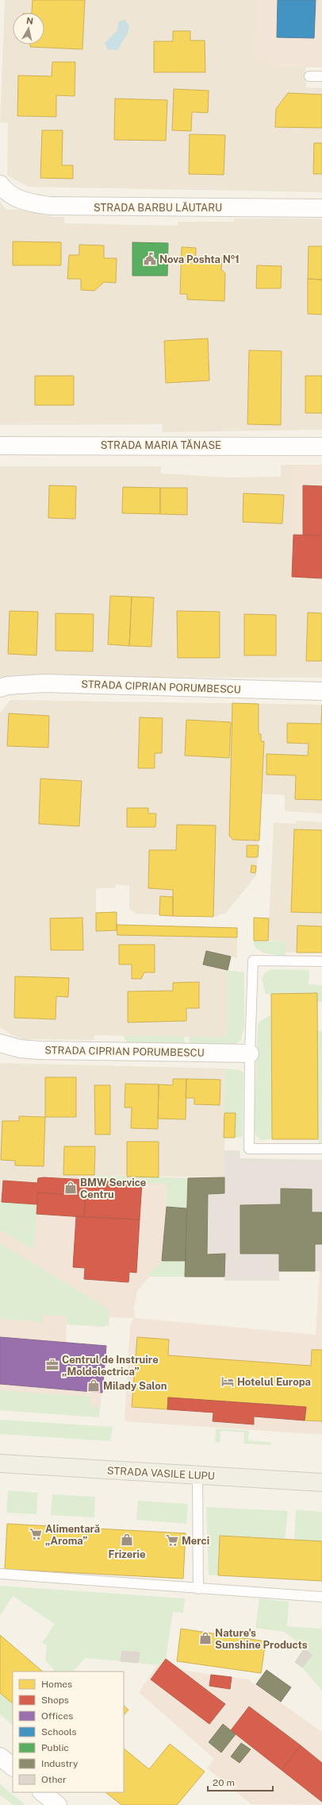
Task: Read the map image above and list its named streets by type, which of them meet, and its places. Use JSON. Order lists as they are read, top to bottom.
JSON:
{
  "streets": {
    "main road": ["STRADA VASILE LUPU"],
    "street": ["STRADA BARBU LĂUTARU", "STRADA MARIA TĂNASE", "STRADA CIPRIAN PORUMBESCU"]
  },
  "places": {
    "public building": ["Nova Poshta №1"],
    "shop": [
      "BMW Service Centru",
      "Milady Salon",
      "Frizerie",
      "Nature's Sunshine Products"
    ],
    "office": ["Centrul de Instruire „Moldelectrica”"],
    "hotel": ["Hotelul Europa"],
    "supermarket": ["Alimentară „Aroma”", "Merci"]
  },
  "legend": [
    "Homes",
    "Shops",
    "Offices",
    "Schools",
    "Public",
    "Industry",
    "Other"
  ],
  "scale_bar": "20 m",
  "north": "top"
}
